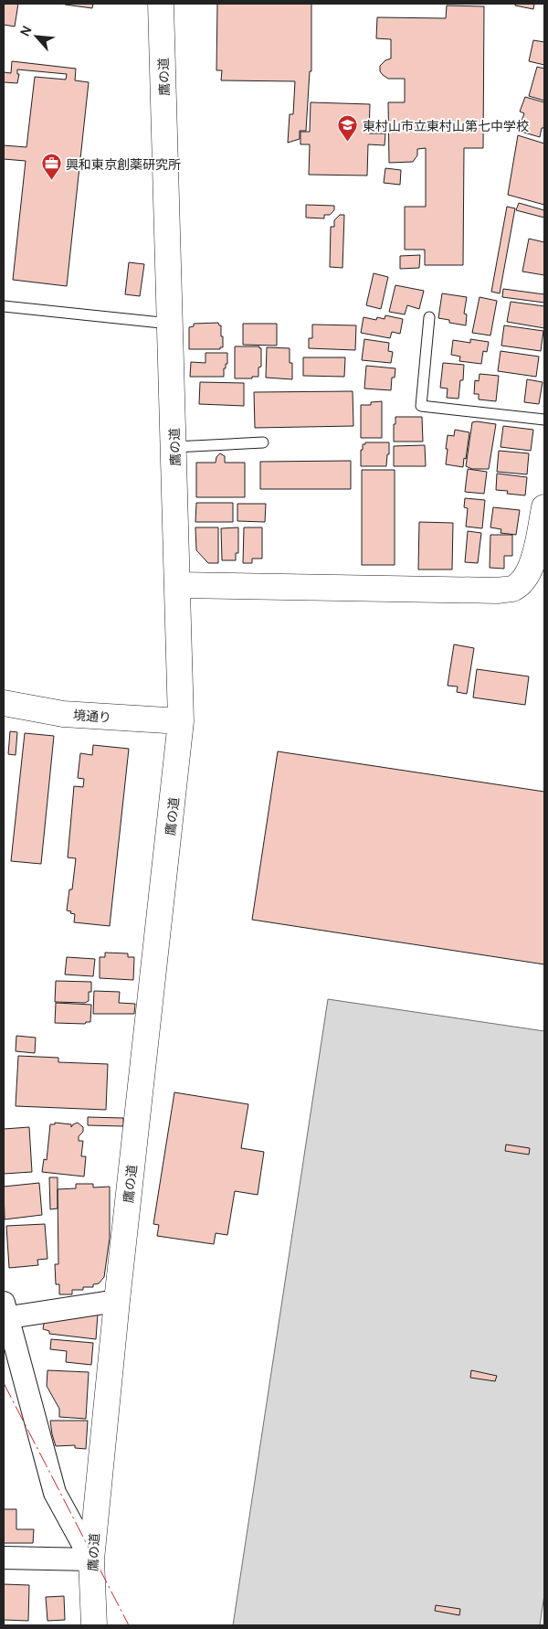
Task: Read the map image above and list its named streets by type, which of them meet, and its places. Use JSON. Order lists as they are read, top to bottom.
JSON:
{
  "streets": {
    "street": ["鷹の道", "境通り"]
  },
  "crossings": [
    ["鷹の道", "境通り"]
  ],
  "places": {
    "school or university": ["東村山市立東村山第七中学校"],
    "office": ["興和東京創薬研究所"]
  },
  "north": "top left"
}
